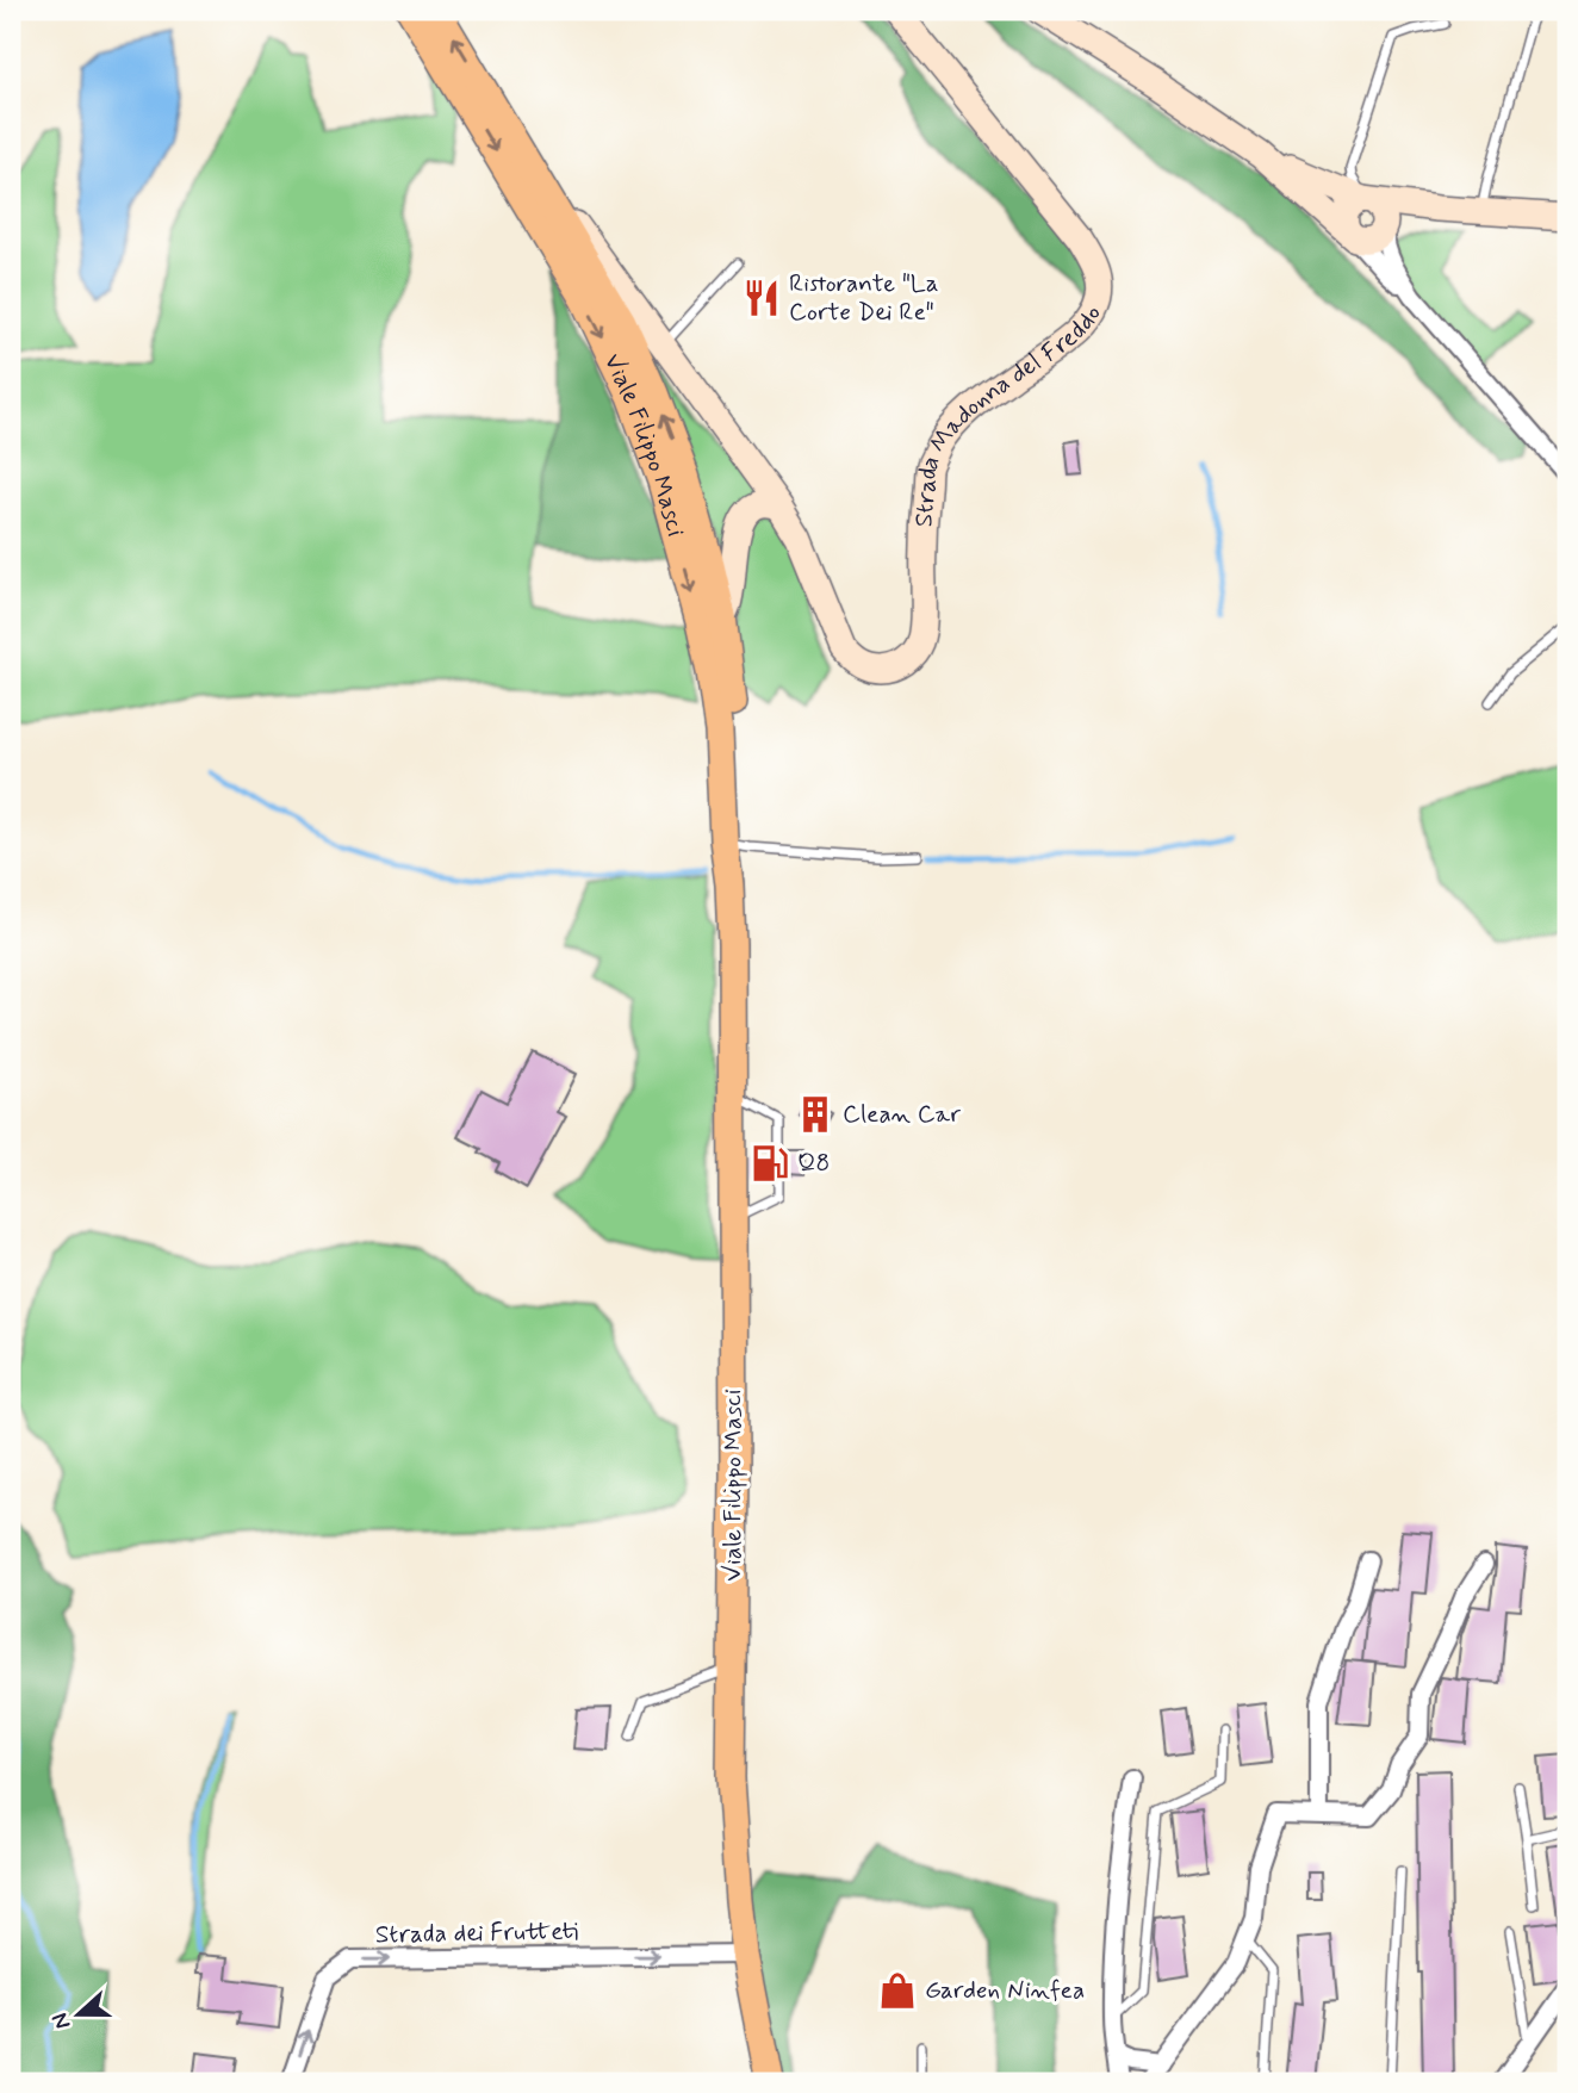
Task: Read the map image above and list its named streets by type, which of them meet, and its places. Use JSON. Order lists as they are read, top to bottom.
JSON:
{
  "streets": {
    "main road": ["Strada Madonna del Freddo", "Viale Filippo Masci"],
    "street": ["Strada dei Frutteti"]
  },
  "crossings": [
    ["Strada Madonna del Freddo", "Viale Filippo Masci"],
    ["Viale Filippo Masci", "Strada dei Frutteti"]
  ],
  "one_way": ["Strada dei Frutteti"],
  "places": {
    "restaurant": ["Ristorante \"La Corte Dei Re\""],
    "building": ["Clean Car"],
    "fuel station": ["Q8"],
    "shop": ["Garden Ninfea"]
  },
  "north": "left"
}
